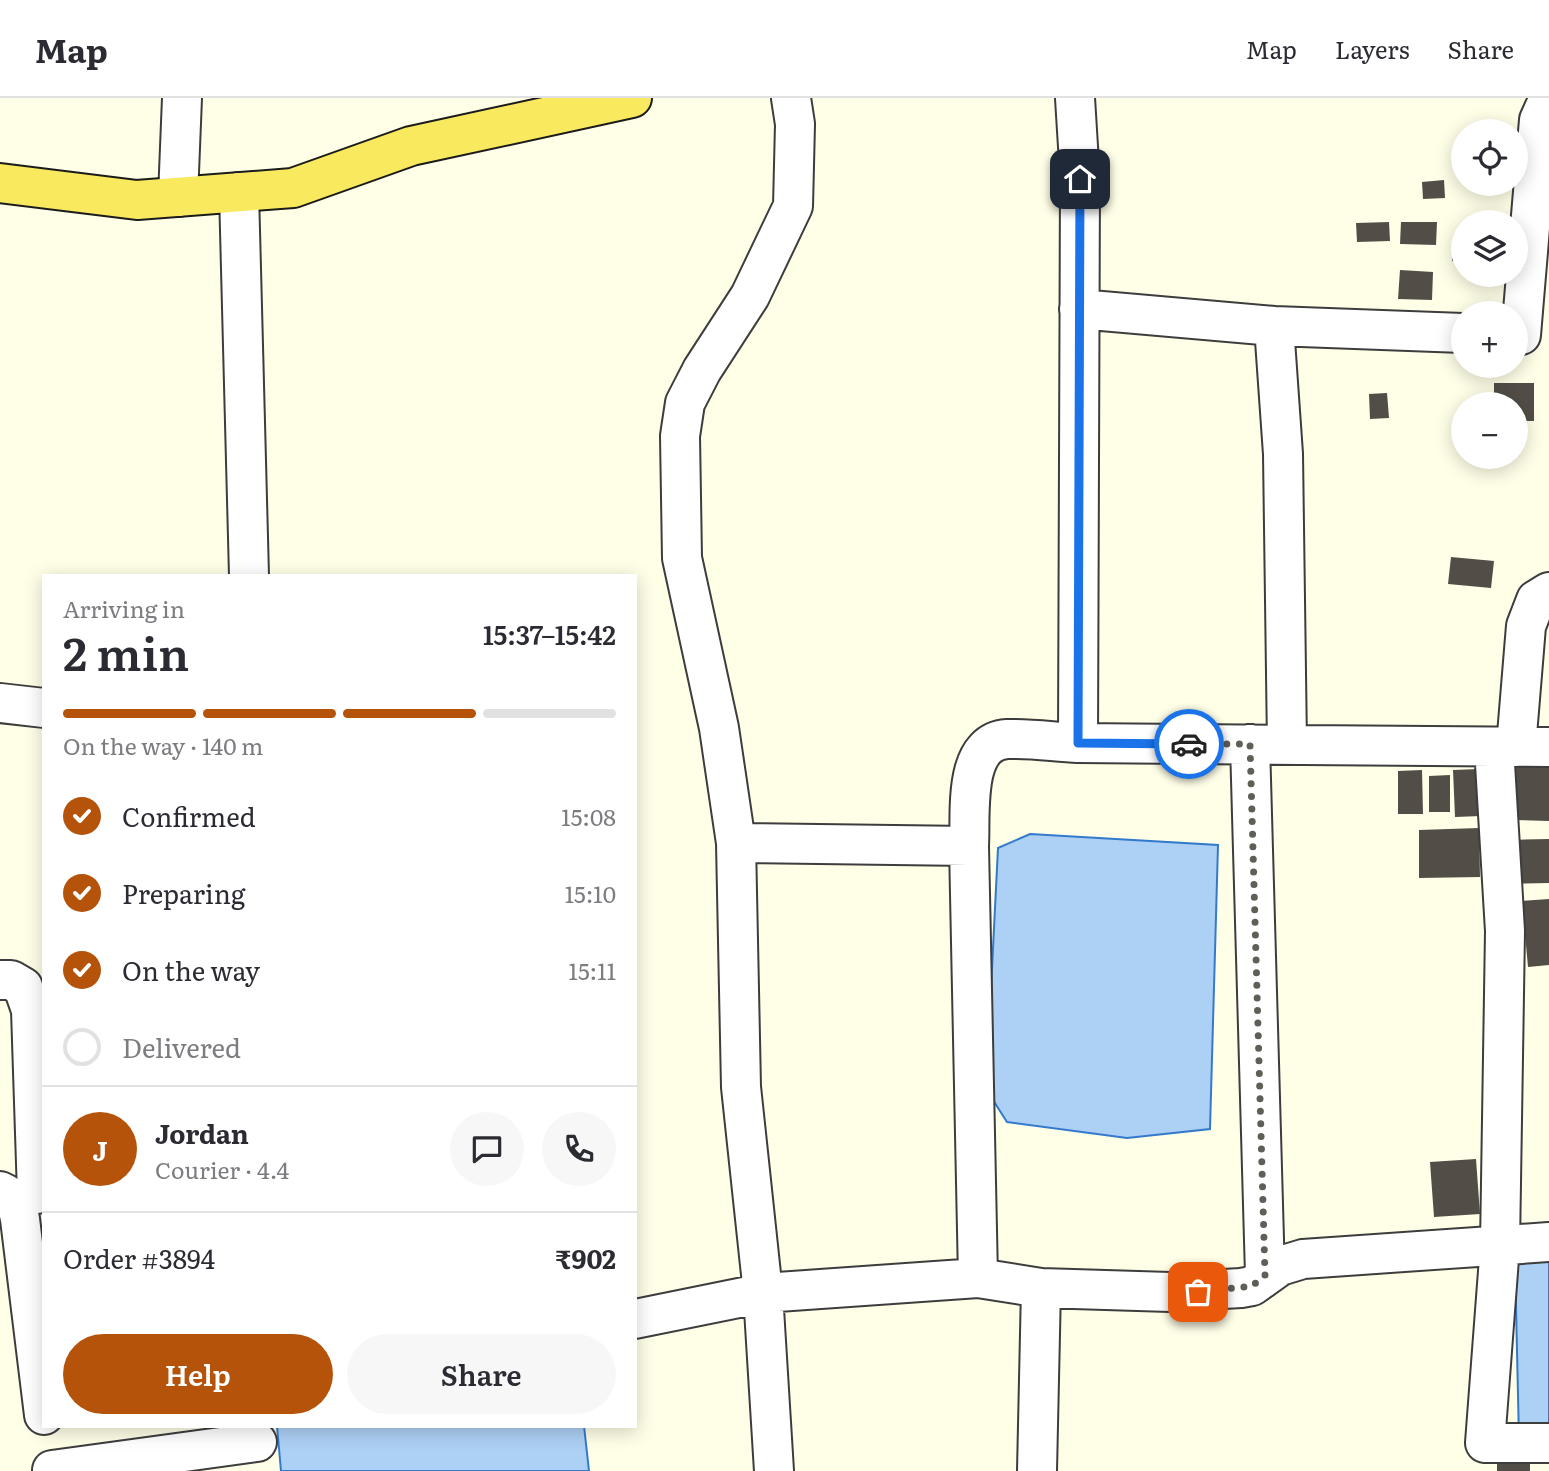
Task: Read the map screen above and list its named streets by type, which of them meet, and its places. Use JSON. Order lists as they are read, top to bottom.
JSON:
{
  "page": {
    "header": "Map",
    "nav": ["Map", "Layers", "Share"],
    "map_buttons": ["+", "−"],
    "heading": ["2 min", "Arriving in", "15:37–15:42"],
    "panel": [
      "Jordan",
      "Courier · 4.4",
      "Order #3894",
      "₹902"
    ],
    "bar": "On the way · 140 m",
    "list": [
      ["Confirmed", "15:08"],
      ["Preparing", "15:10"],
      ["On the way", "15:11"],
      "Delivered"
    ],
    "round": "J",
    "buttons": ["Help", "Share"]
  }
}
